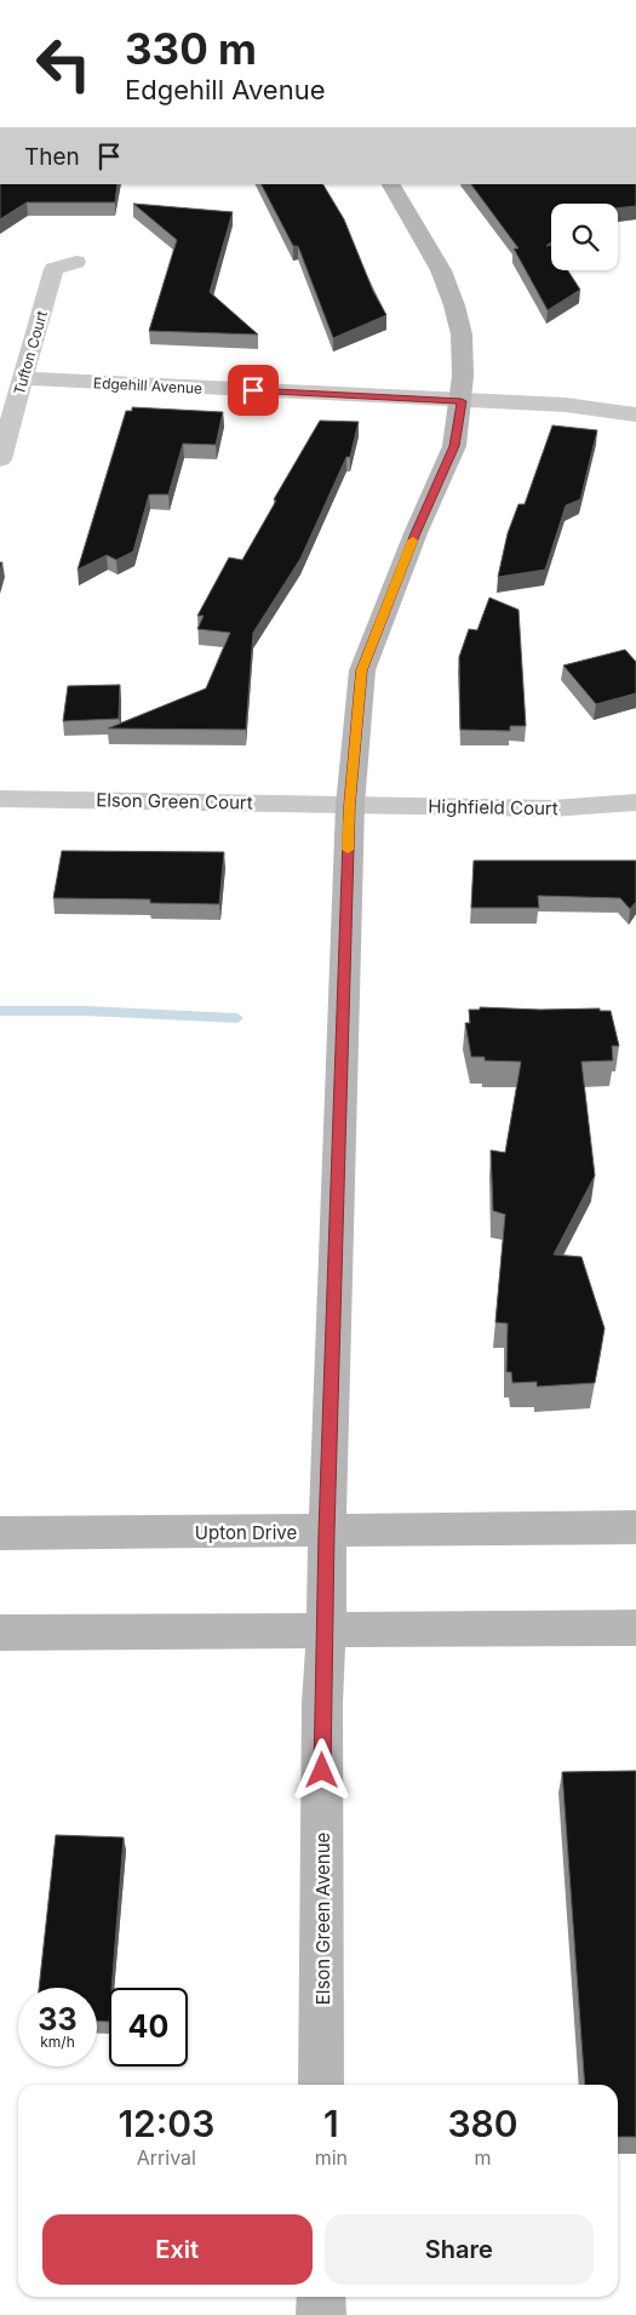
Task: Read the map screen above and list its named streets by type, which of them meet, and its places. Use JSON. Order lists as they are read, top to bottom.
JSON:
{
  "streets": {
    "street": [
      "Tufton Court",
      "Edgehill Avenue",
      "Elson Green Court",
      "Highfield Court",
      "Upton Drive",
      "Elson Green Avenue"
    ]
  },
  "crossings": [
    ["Tufton Court", "Edgehill Avenue"],
    ["Edgehill Avenue", "Elson Green Avenue"],
    ["Elson Green Court", "Highfield Court"],
    ["Elson Green Court", "Elson Green Avenue"],
    ["Highfield Court", "Elson Green Avenue"],
    ["Upton Drive", "Elson Green Avenue"]
  ],
  "page": {
    "turn": ["330 m", "Edgehill Avenue"],
    "then": "Then",
    "speed": "33 km/h",
    "limit": "40",
    "eta": [
      "12:03",
      "Arrival",
      "1",
      "min",
      "380",
      "m"
    ],
    "buttons": ["Exit", "Share"]
  }
}
